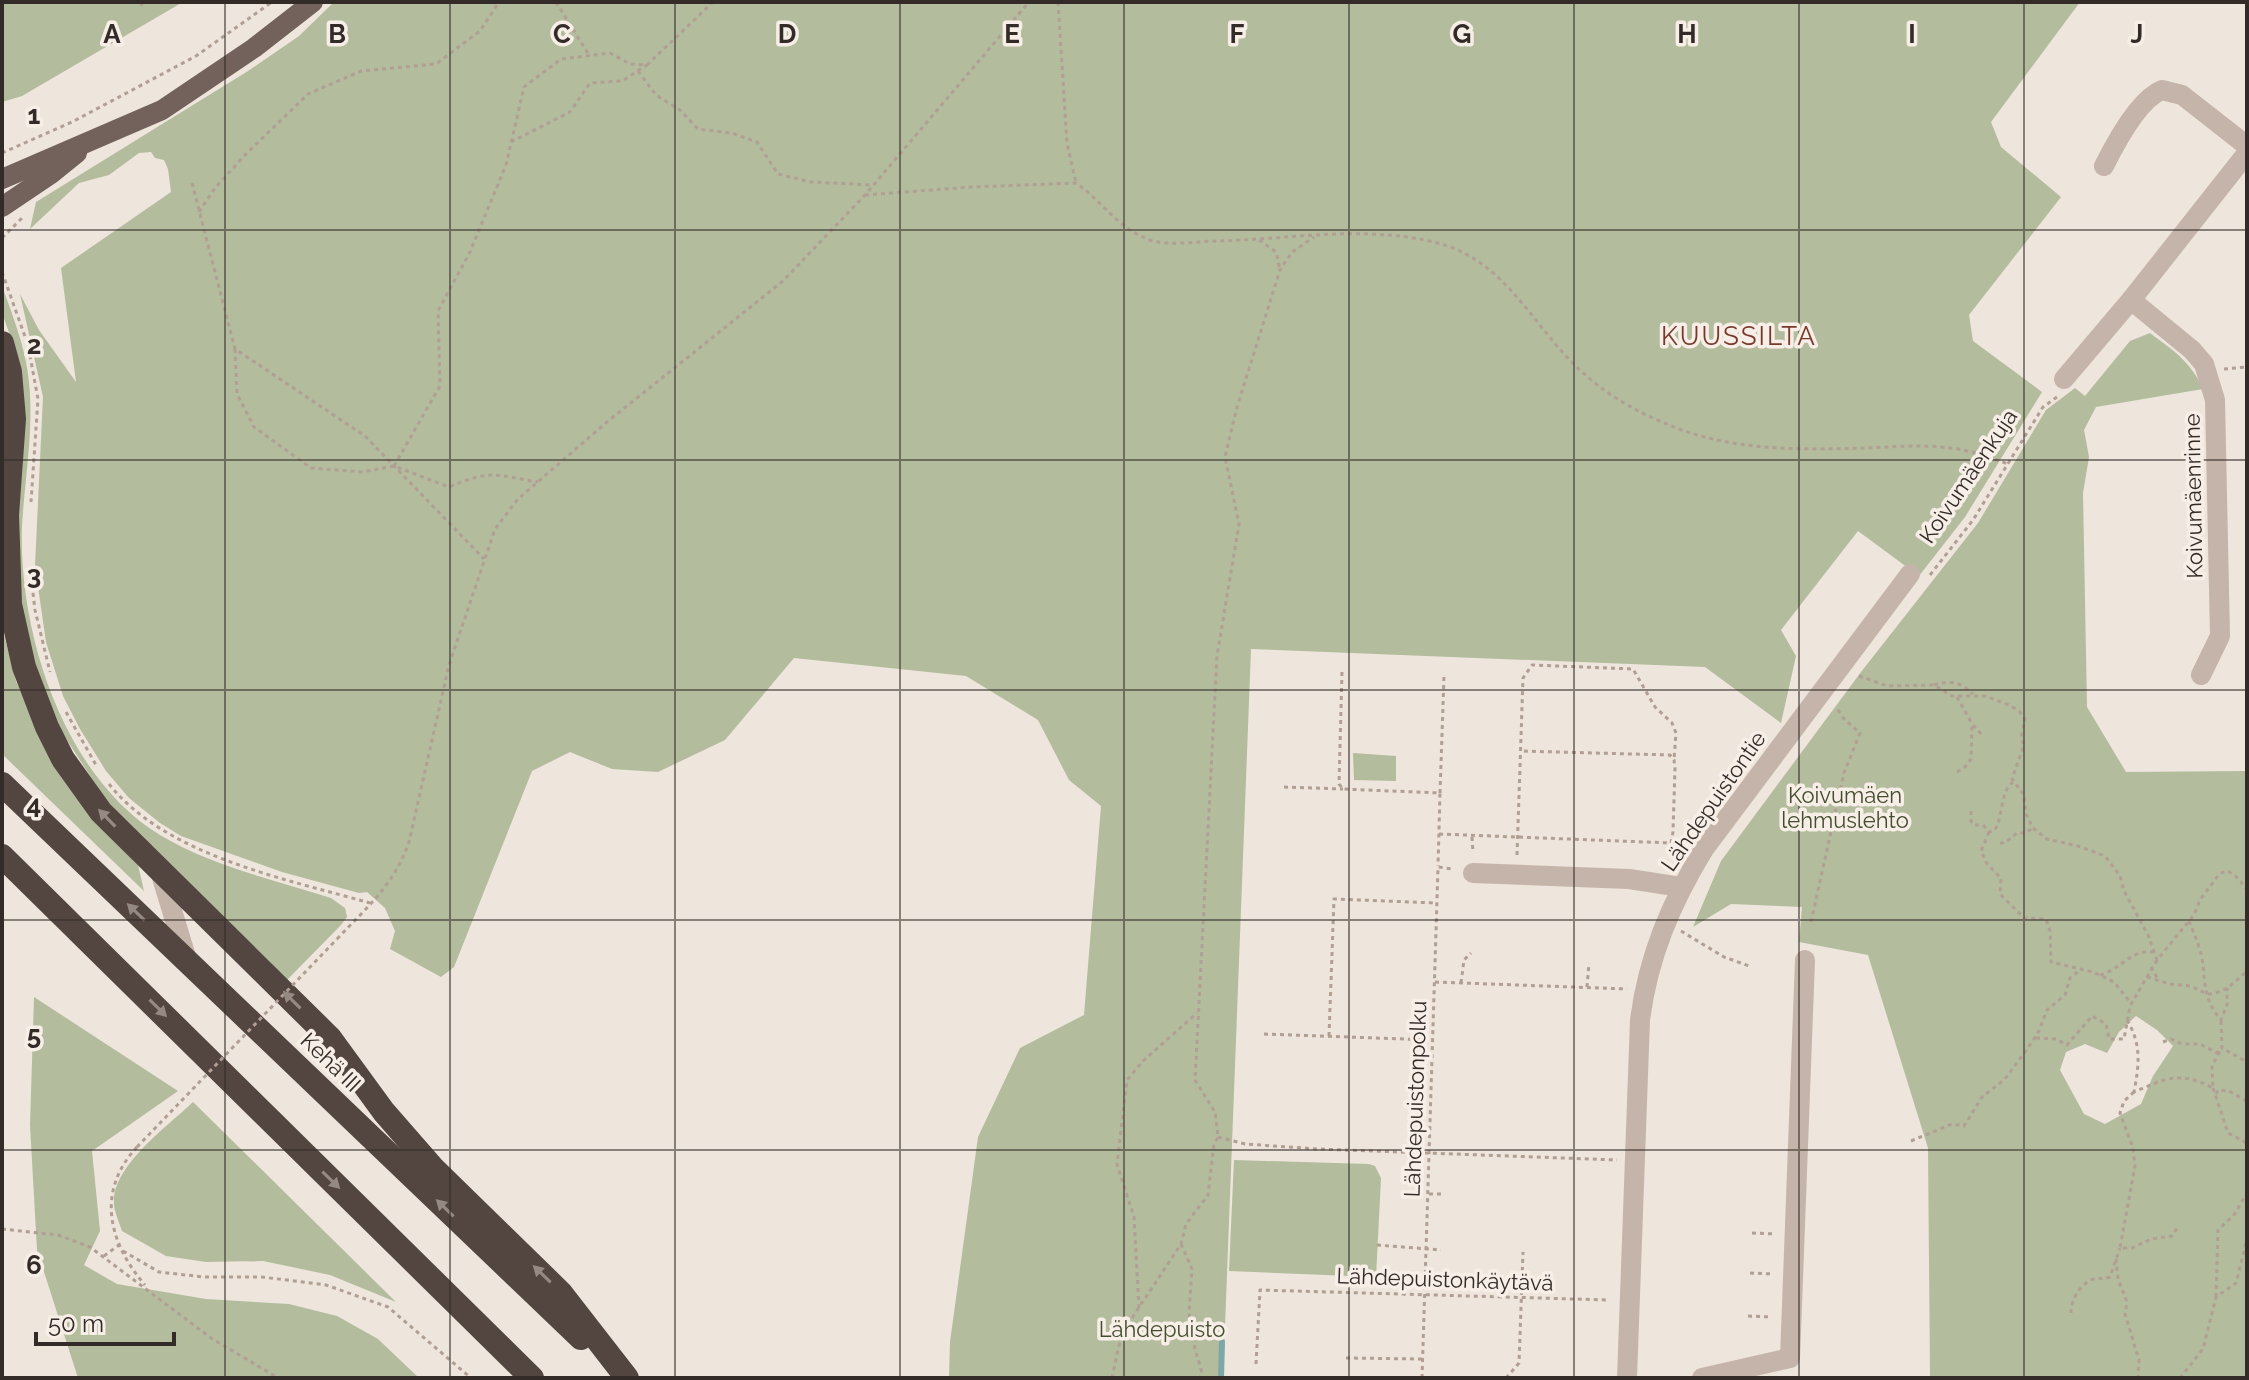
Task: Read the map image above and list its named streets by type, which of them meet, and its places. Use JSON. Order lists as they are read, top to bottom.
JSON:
{
  "streets": {
    "highway": ["Kehä III"],
    "street": ["Koivumäenrinne", "Lähdepuistontie"],
    "path": ["Koivumäenkuja", "Lähdepuistonpolku", "Lähdepuistonkäytävä"]
  },
  "crossings": [
    ["Koivumäenkuja", "Lähdepuistontie"],
    ["Lähdepuistontie", "Lähdepuistonpolku"],
    ["Lähdepuistontie", "Lähdepuistonkäytävä"],
    ["Lähdepuistonpolku", "Lähdepuistonkäytävä"]
  ],
  "districts": ["KUUSSILTA"],
  "parks": ["Koivumäen lehmuslehto", "Lähdepuisto"],
  "scale_bar": "50 m",
  "grid": {
    "columns": [
      "A",
      "B",
      "C",
      "D",
      "E",
      "F",
      "G",
      "H",
      "I",
      "J"
    ],
    "rows": [
      "1",
      "2",
      "3",
      "4",
      "5",
      "6"
    ]
  }
}
